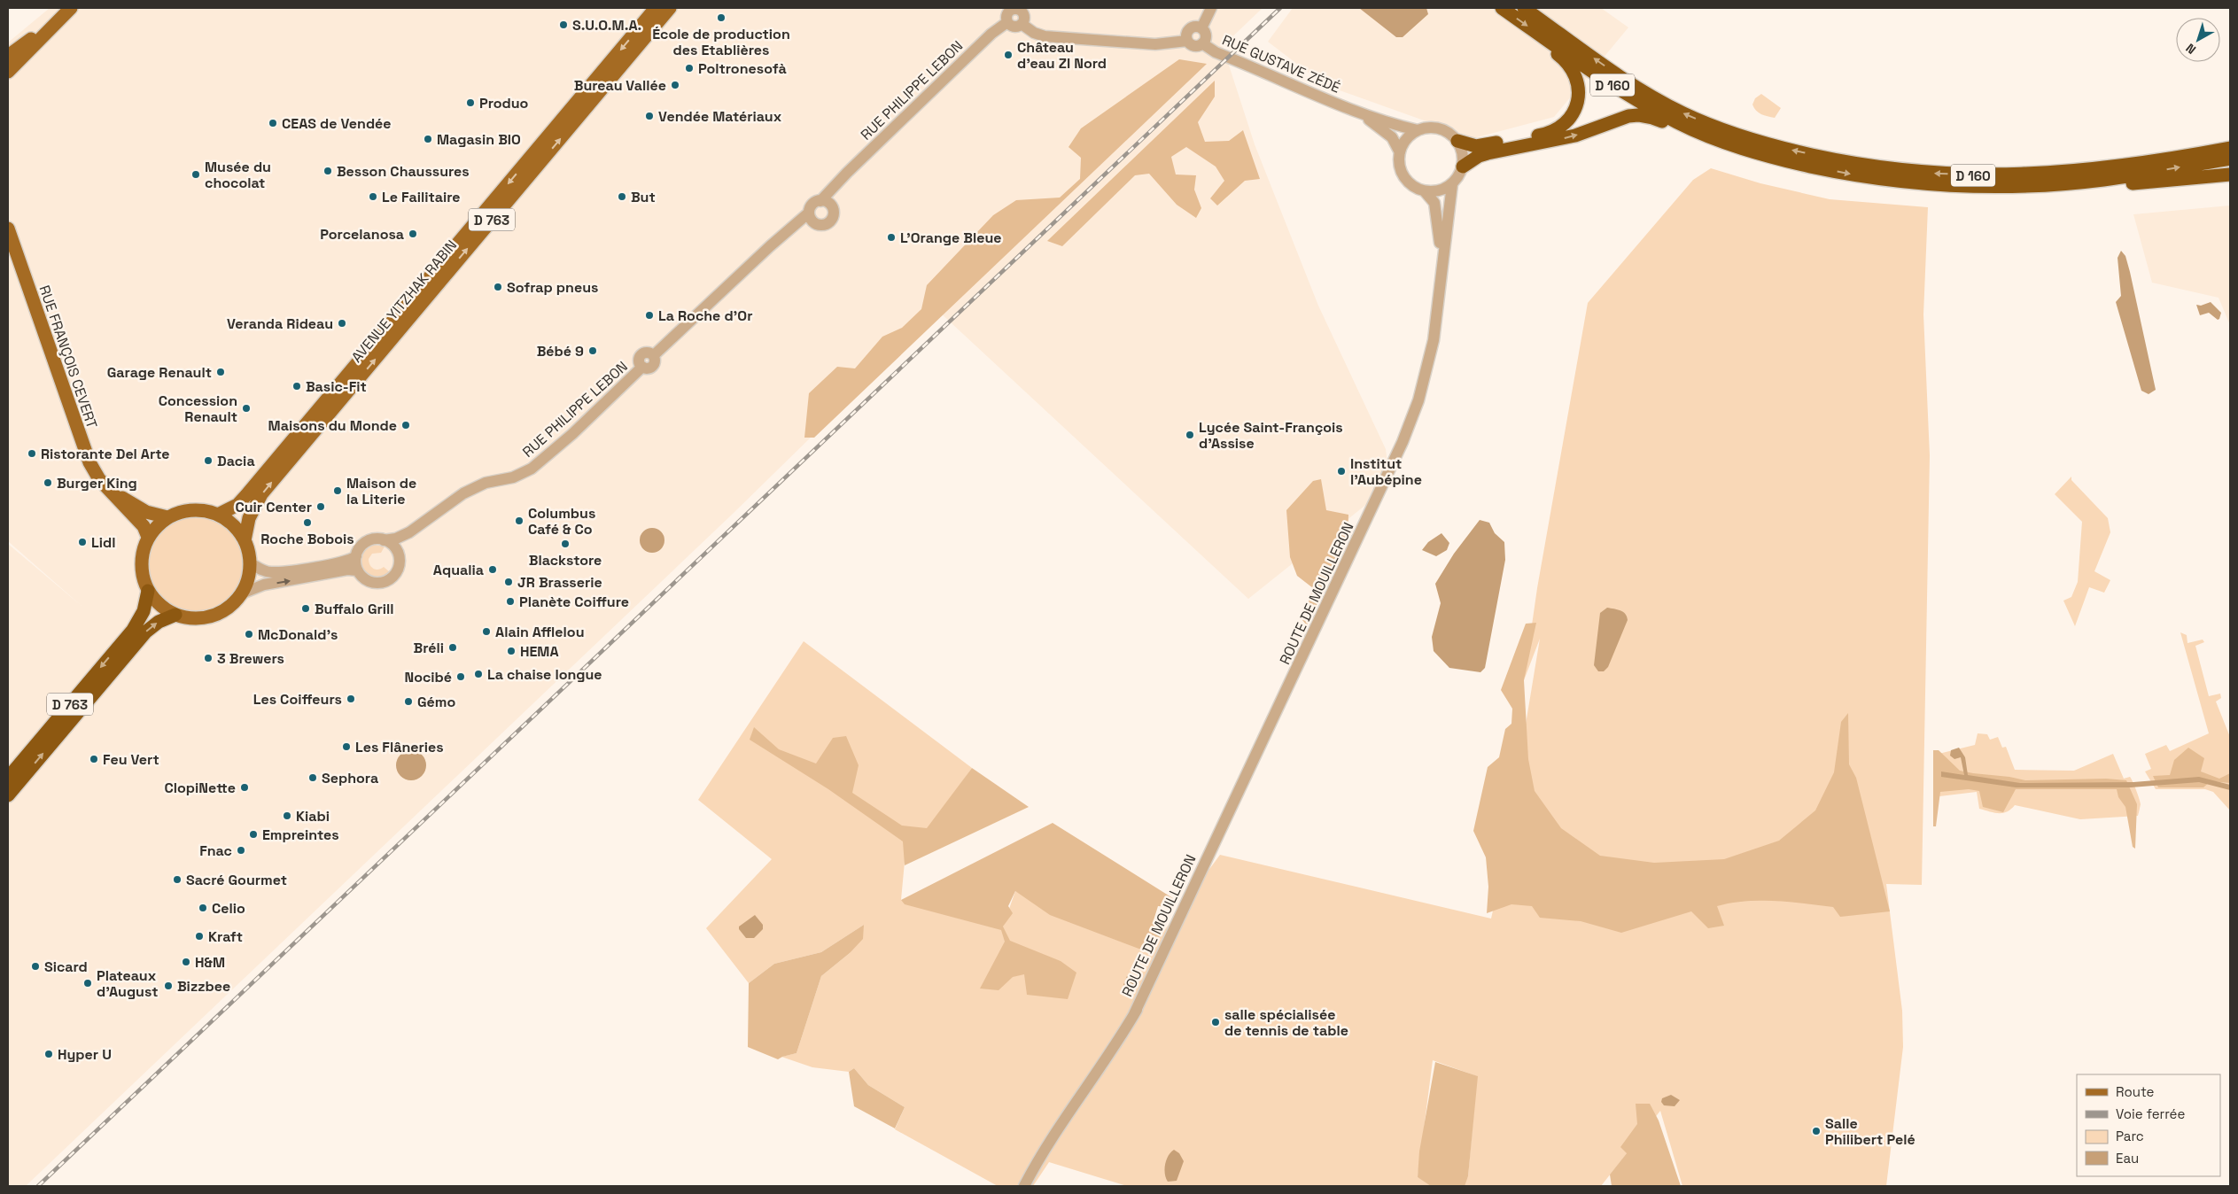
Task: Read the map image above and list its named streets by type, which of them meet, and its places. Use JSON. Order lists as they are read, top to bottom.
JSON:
{
  "streets": {
    "highway": ["D 160", "D 763"],
    "main road": ["AVENUE YITZHAK RABIN", "RUE FRANÇOIS CEVERT"],
    "street": ["RUE GUSTAVE ZÉDÉ", "RUE PHILIPPE LEBON", "ROUTE DE MOUILLERON"]
  },
  "crossings": [
    ["D 763", "AVENUE YITZHAK RABIN"],
    ["D 763", "RUE FRANÇOIS CEVERT"],
    ["AVENUE YITZHAK RABIN", "RUE FRANÇOIS CEVERT"]
  ],
  "places": [
    "École de production des Etablières",
    "S.U.O.M.A.",
    "Château d'eau ZI Nord",
    "Poltronesofà",
    "Bureau Vallée",
    "Produo",
    "Vendée Matériaux",
    "CEAS de Vendée",
    "Magasin BIO",
    "Besson Chaussures",
    "Musée du chocolat",
    "Le Failitaire",
    "But",
    "Porcelanosa",
    "L'Orange Bleue",
    "Sofrap pneus",
    "La Roche d'Or",
    "Veranda Rideau",
    "Bébé 9",
    "Garage Renault",
    "Basic-Fit",
    "Concession Renault",
    "Maisons du Monde",
    "Lycée Saint-François d'Assise",
    "Ristorante Del Arte",
    "Dacia",
    "Institut l'Aubépine",
    "Burger King",
    "Maison de la Literie",
    "Cuir Center",
    "Columbus Café & Co",
    "Roche Bobois",
    "Lidl",
    "Blackstore",
    "Aqualia",
    "JR Brasserie",
    "Planète Coiffure",
    "Buffalo Grill",
    "Alain Afflelou",
    "McDonald's",
    "Bréli",
    "HEMA",
    "3 Brewers",
    "La chaise longue",
    "Nocibé",
    "Les Coiffeurs",
    "Gémo",
    "Les Flâneries",
    "Feu Vert",
    "Sephora",
    "ClopiNette",
    "Kiabi",
    "Empreintes",
    "Fnac",
    "Sacré Gourmet",
    "Celio",
    "Kraft",
    "H&M",
    "Sicard",
    "Plateaux d'August",
    "Bizzbee",
    "salle spécialisée de tennis de table",
    "Hyper U",
    "Salle Philibert Pelé"
  ],
  "legend": [
    "Route",
    "Voie ferrée",
    "Parc",
    "Eau"
  ],
  "north": "bottom left"
}
